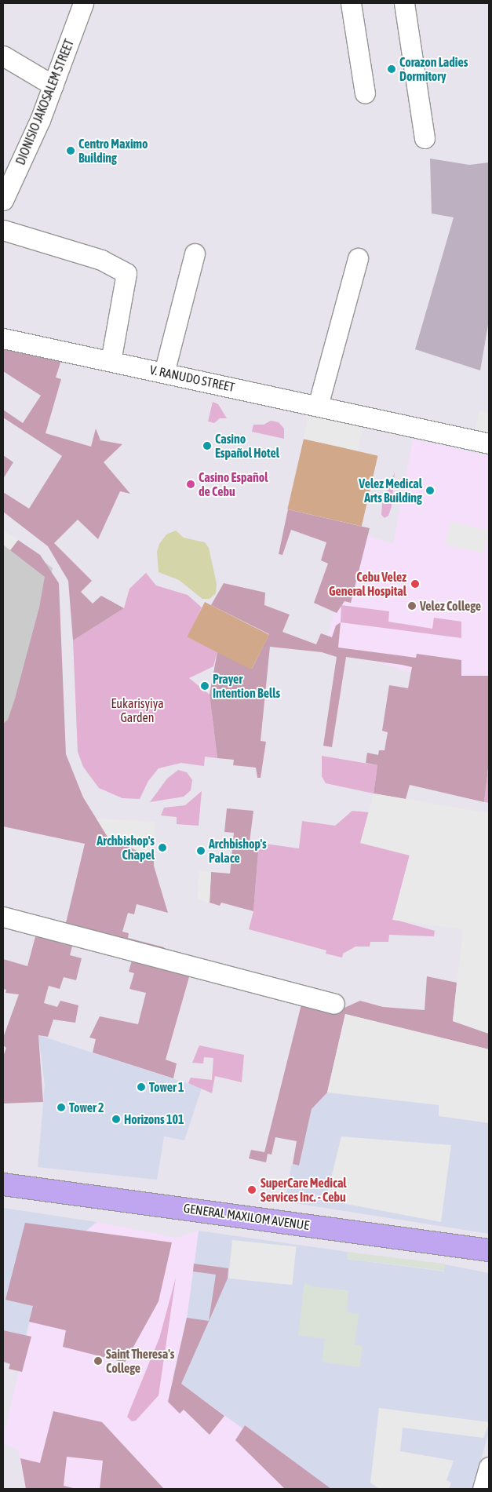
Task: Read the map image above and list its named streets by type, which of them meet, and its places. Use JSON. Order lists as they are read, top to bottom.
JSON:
{
  "streets": {
    "main road": ["GENERAL MAXILOM AVENUE"],
    "street": ["DIONISIO JAKOSALEM STREET", "V. RANUDO STREET"]
  },
  "parks": ["Eukarisyiya Garden"],
  "places": [
    "Corazon Ladies Dormitory",
    "Centro Maximo Building",
    "Casino Español Hotel",
    "Casino Español de Cebu",
    "Velez Medical Arts Building",
    "Cebu Velez General Hospital",
    "Velez College",
    "Prayer Intention Bells",
    "Archbishop's Chapel",
    "Archbishop's Palace",
    "Tower 1",
    "Tower 2",
    "Horizons 101",
    "SuperCare Medical Services Inc. - Cebu",
    "Saint Theresa's College"
  ]
}
